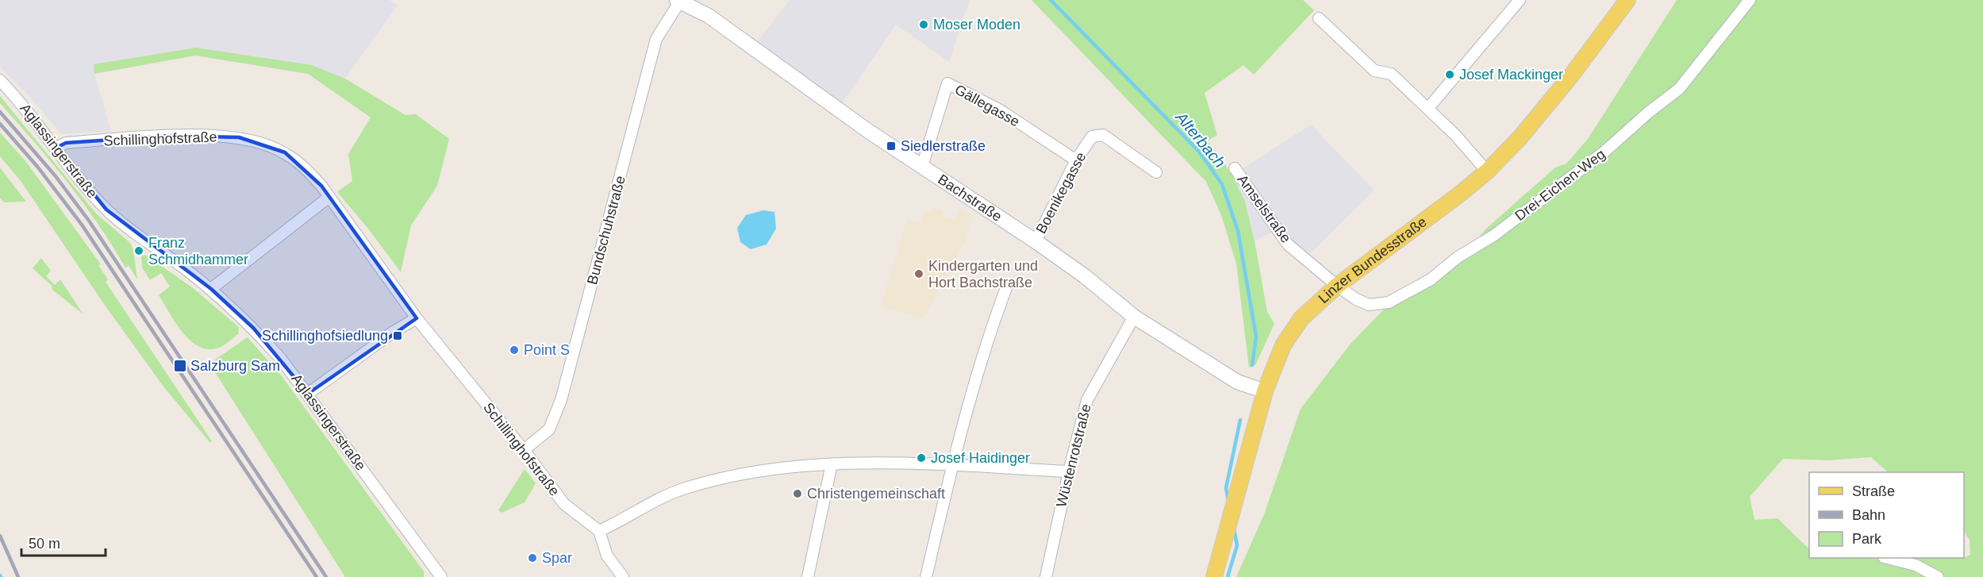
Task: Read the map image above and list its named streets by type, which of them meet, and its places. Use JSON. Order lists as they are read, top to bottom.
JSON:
{
  "streets": {
    "main road": ["Linzer Bundesstraße"],
    "street": [
      "Gällegasse",
      "Schillinghofstraße",
      "Aglassingerstraße",
      "Drei-Eichen-Weg",
      "Boenikegasse",
      "Bachstraße",
      "Amselstraße",
      "Bundschuhstraße",
      "Wüstenrotstraße"
    ]
  },
  "crossings": [
    ["Gällegasse", "Boenikegasse"],
    ["Gällegasse", "Bachstraße"],
    ["Schillinghofstraße", "Aglassingerstraße"],
    ["Schillinghofstraße", "Bundschuhstraße"],
    ["Drei-Eichen-Weg", "Amselstraße"],
    ["Drei-Eichen-Weg", "Linzer Bundesstraße"],
    ["Boenikegasse", "Bachstraße"],
    ["Bachstraße", "Bundschuhstraße"],
    ["Bachstraße", "Linzer Bundesstraße"],
    ["Bachstraße", "Wüstenrotstraße"],
    ["Amselstraße", "Linzer Bundesstraße"]
  ],
  "water": ["Alterbach"],
  "places": {
    "other": [
      "Moser Moden",
      "Josef Mackinger",
      "Franz Schmidhammer",
      "Kindergarten und Hort Bachstraße",
      "Point S",
      "Josef Haidinger",
      "Christengemeinschaft",
      "Spar"
    ],
    "transit": ["Siedlerstraße", "Schillinghofsiedlung", "Salzburg Sam"]
  },
  "legend": ["Straße", "Bahn", "Park"],
  "scale_bar": "50 m"
}
